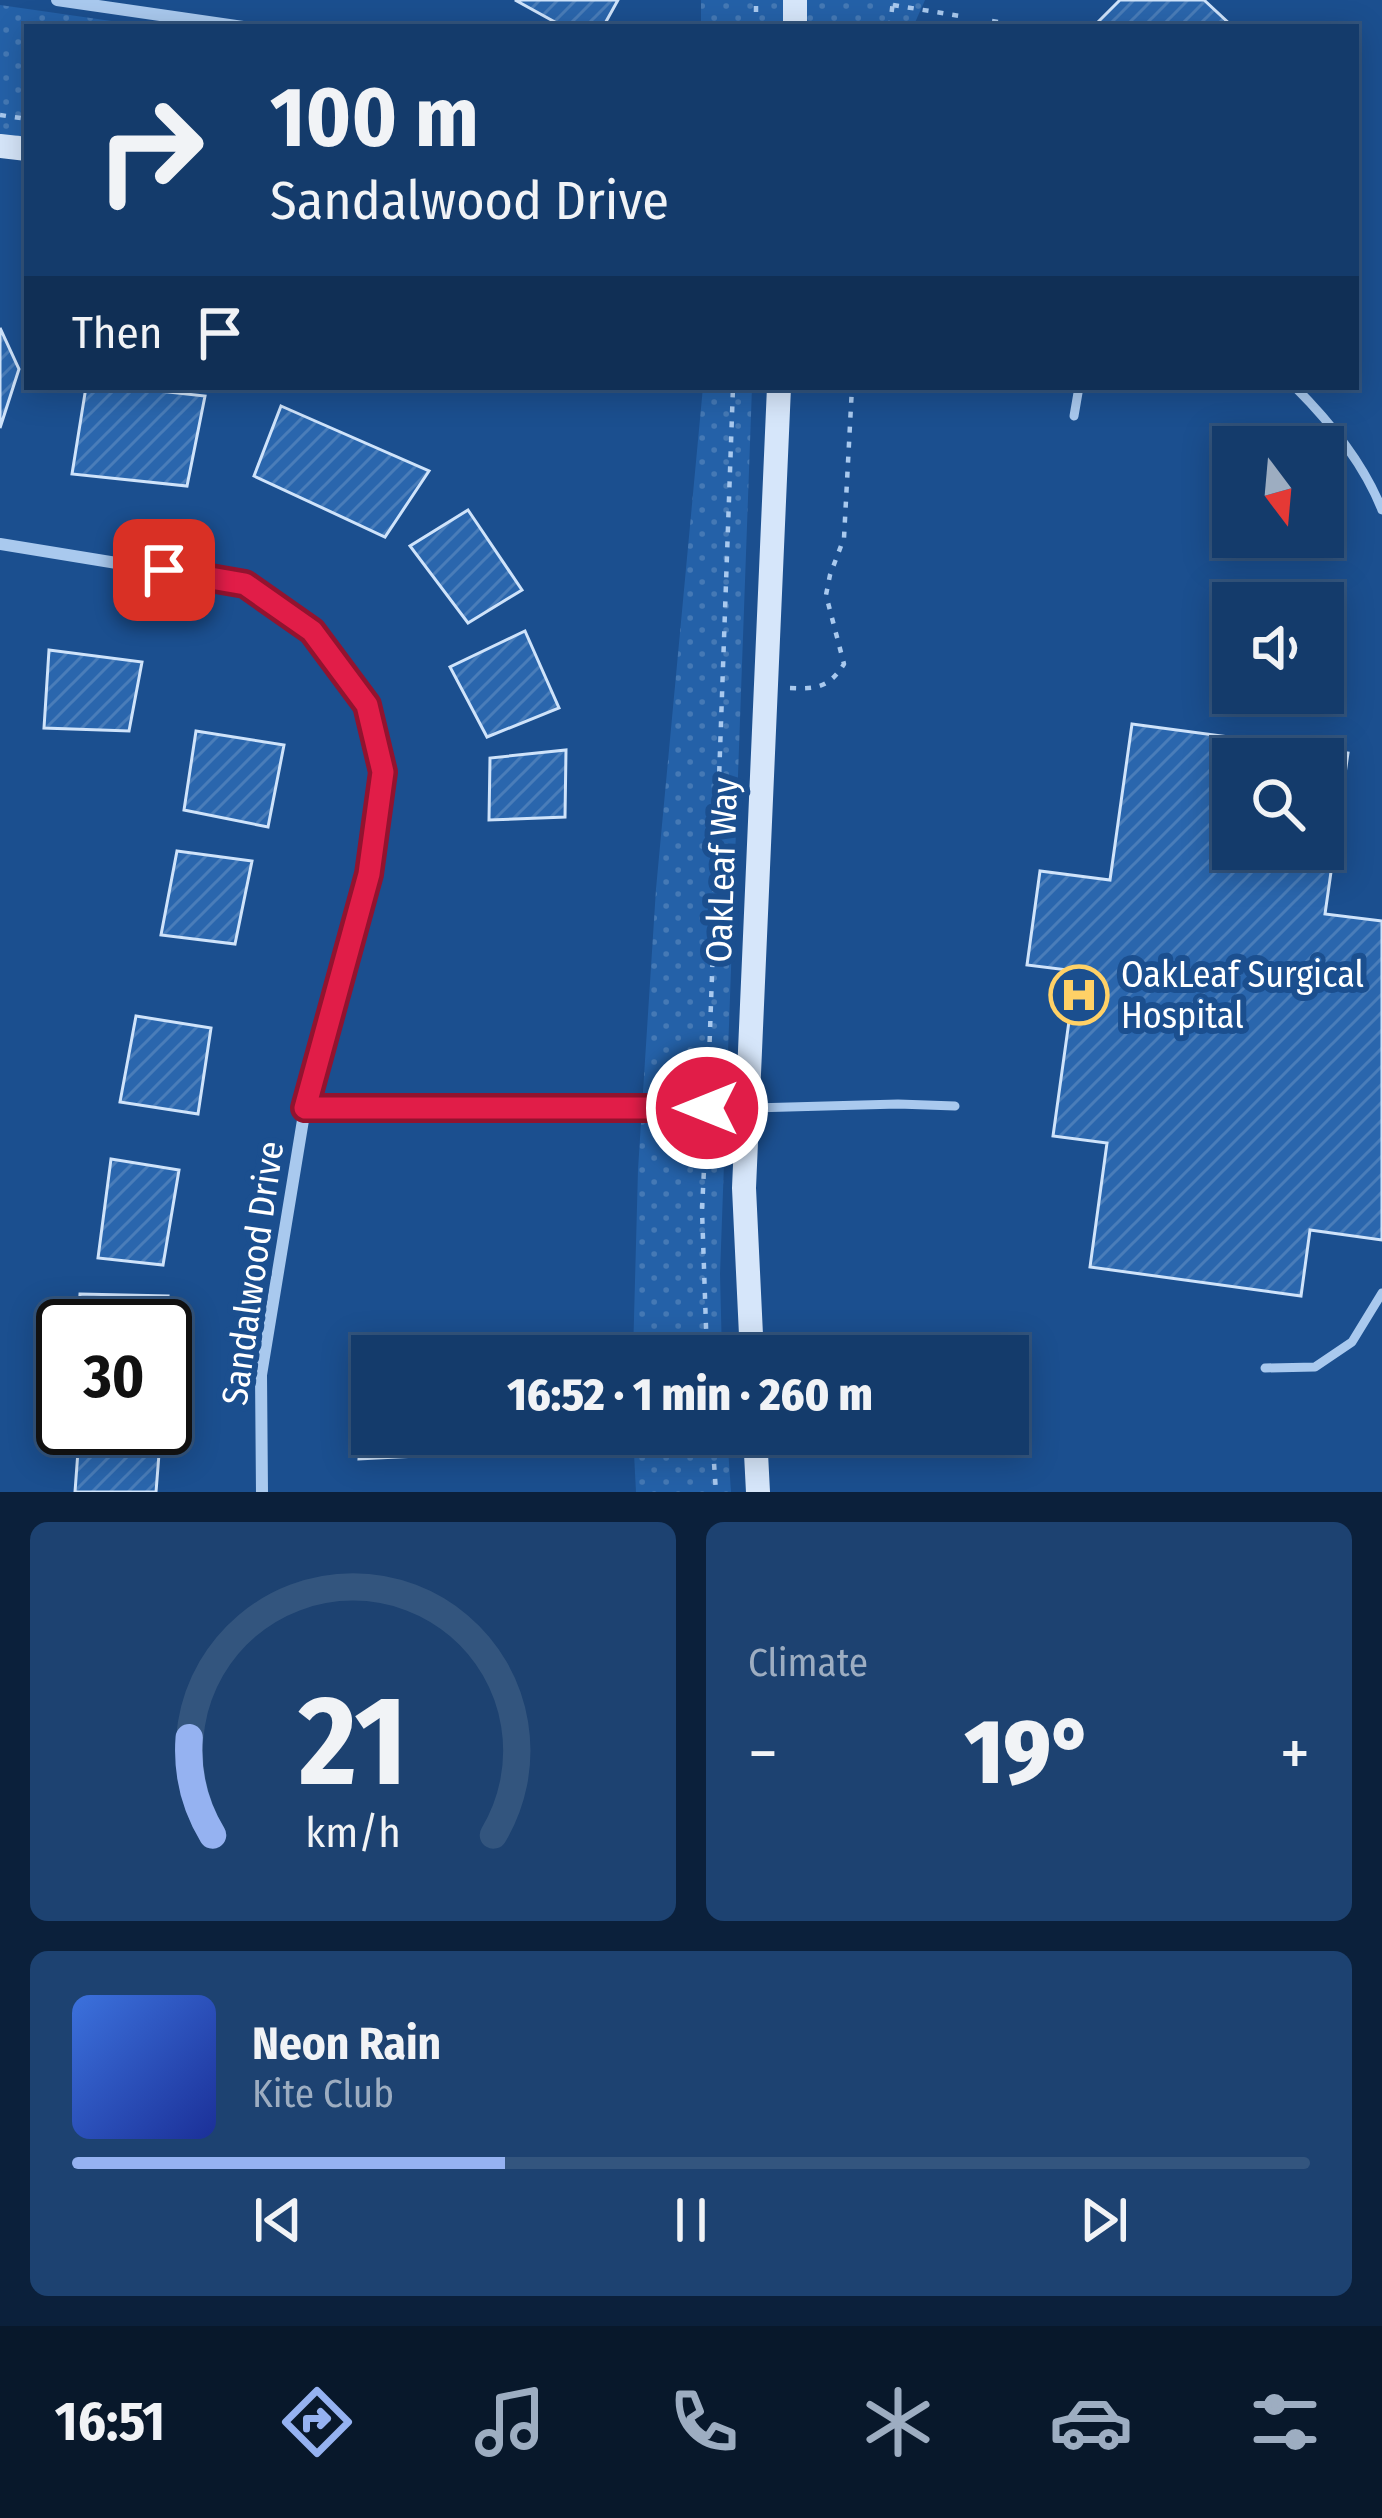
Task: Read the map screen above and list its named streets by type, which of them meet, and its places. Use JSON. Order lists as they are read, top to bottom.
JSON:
{
  "streets": {
    "street": ["OakLeaf Way", "Sandalwood Drive"]
  },
  "places": {
    "hospital": ["OakLeaf Surgical Hospital"]
  },
  "north": "bottom",
  "page": {
    "turn": ["100 m", "Sandalwood Drive"],
    "then": "Then",
    "limit": "30",
    "trip": "16:52 · 1 min · 260 m",
    "tile": "Climate",
    "heat": ["−", "19°", "+"],
    "song": ["Neon Rain", "Kite Club"],
    "tabs": "16:51",
    "gauge": ["21", "km/h"]
  }
}
